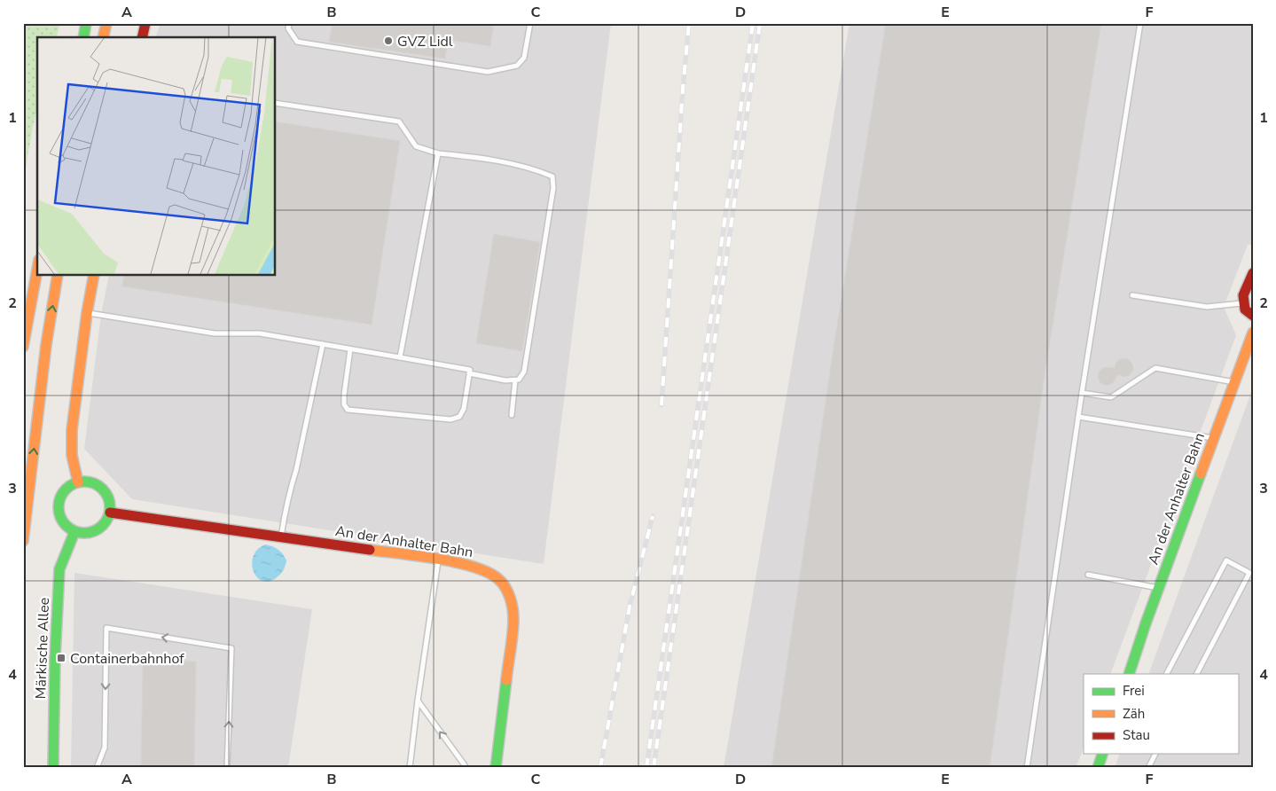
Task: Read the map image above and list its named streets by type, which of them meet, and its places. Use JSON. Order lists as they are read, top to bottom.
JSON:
{
  "streets": {
    "main road": ["An der Anhalter Bahn", "Märkische Allee"]
  },
  "crossings": [
    ["An der Anhalter Bahn", "Märkische Allee"]
  ],
  "places": {
    "other": ["GVZ Lidl"],
    "transit": ["Containerbahnhof"]
  },
  "legend": ["Frei", "Zäh", "Stau"],
  "grid": {
    "columns": [
      "A",
      "B",
      "C",
      "D",
      "E",
      "F"
    ],
    "rows": [
      "1",
      "2",
      "3",
      "4"
    ]
  }
}
